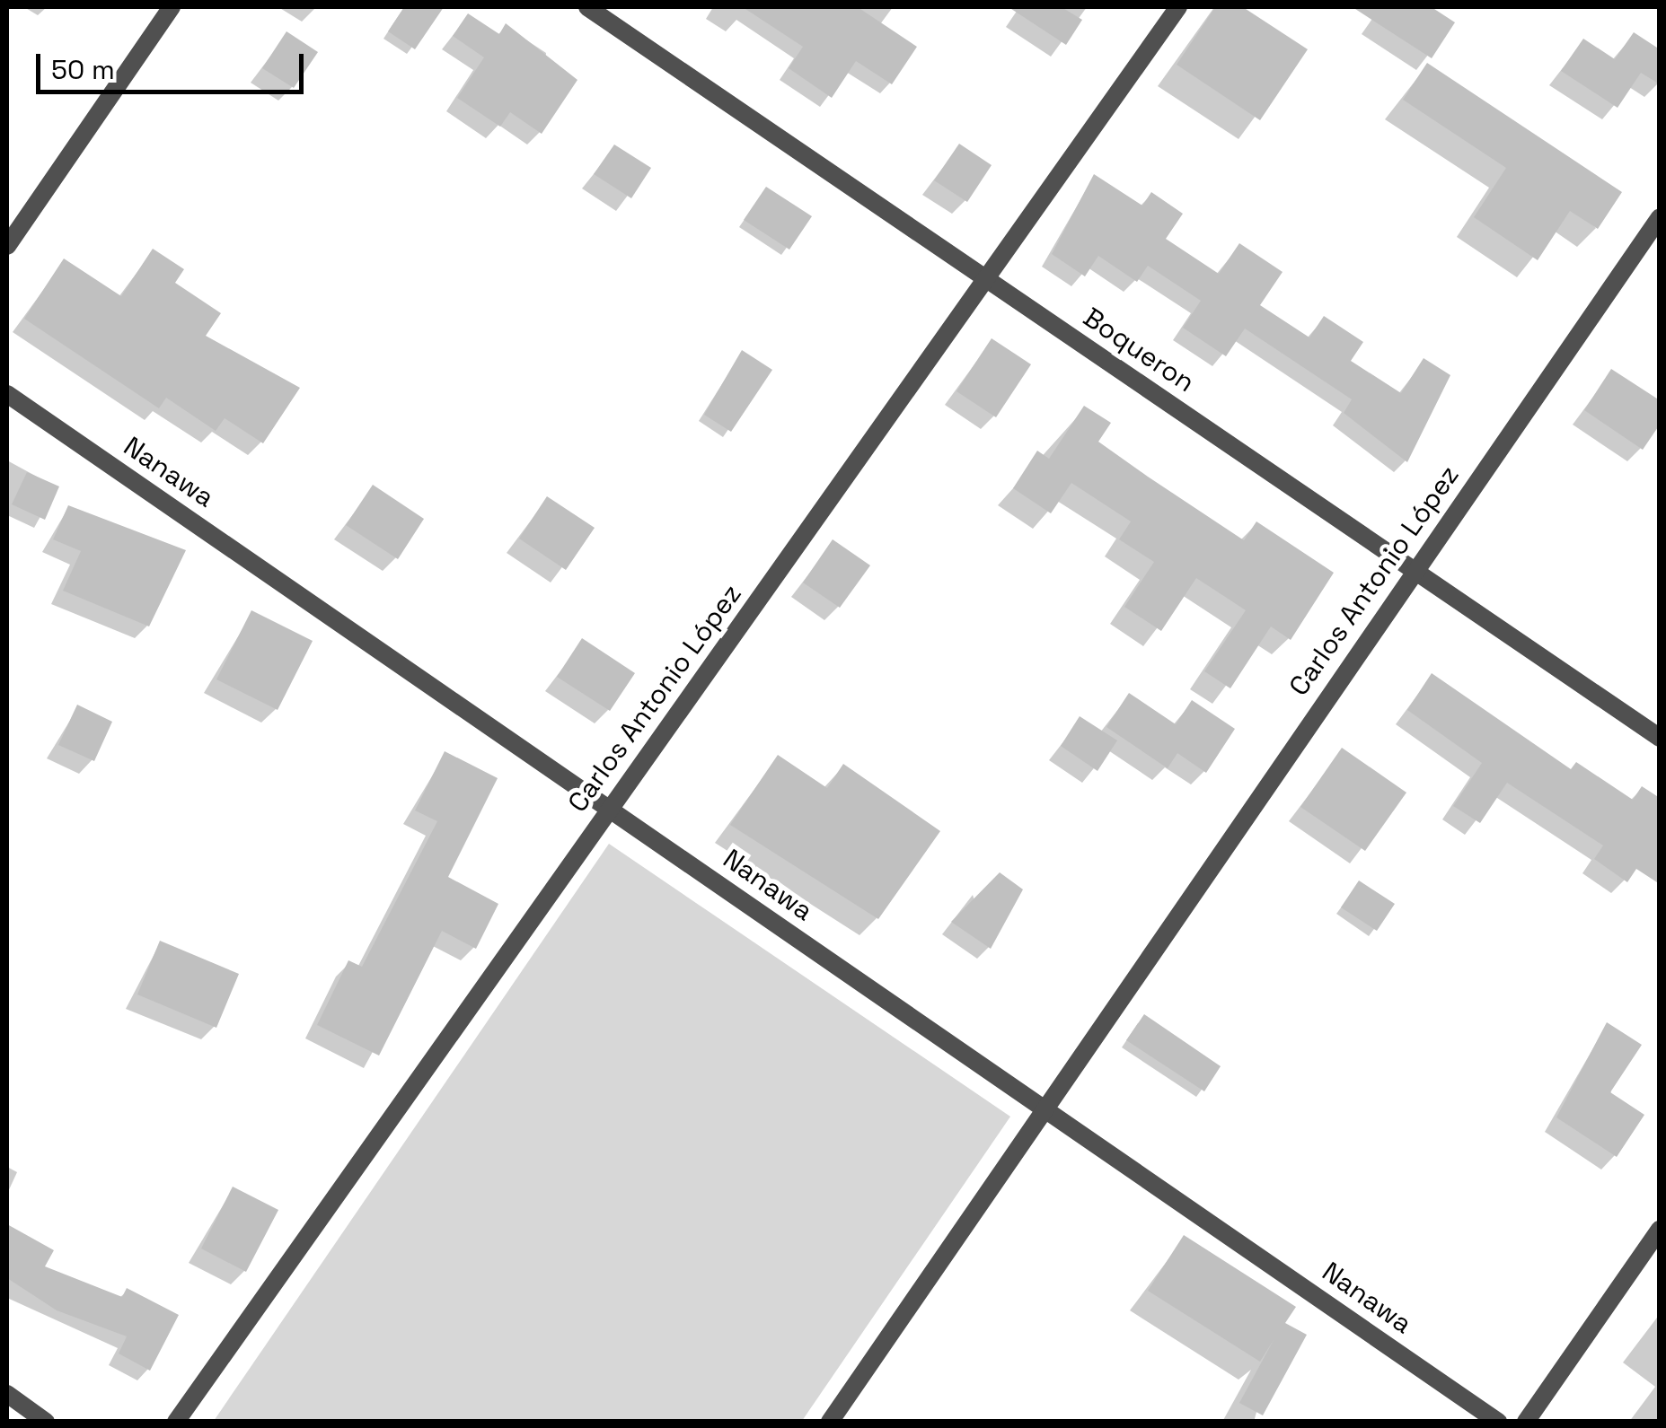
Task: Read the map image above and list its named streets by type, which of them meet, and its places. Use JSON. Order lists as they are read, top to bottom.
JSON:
{
  "streets": {
    "street": ["Boqueron", "Nanawa", "Carlos Antonio López"]
  },
  "crossings": [
    ["Boqueron", "Carlos Antonio López"],
    ["Nanawa", "Carlos Antonio López"]
  ],
  "scale_bar": "50 m"
}
